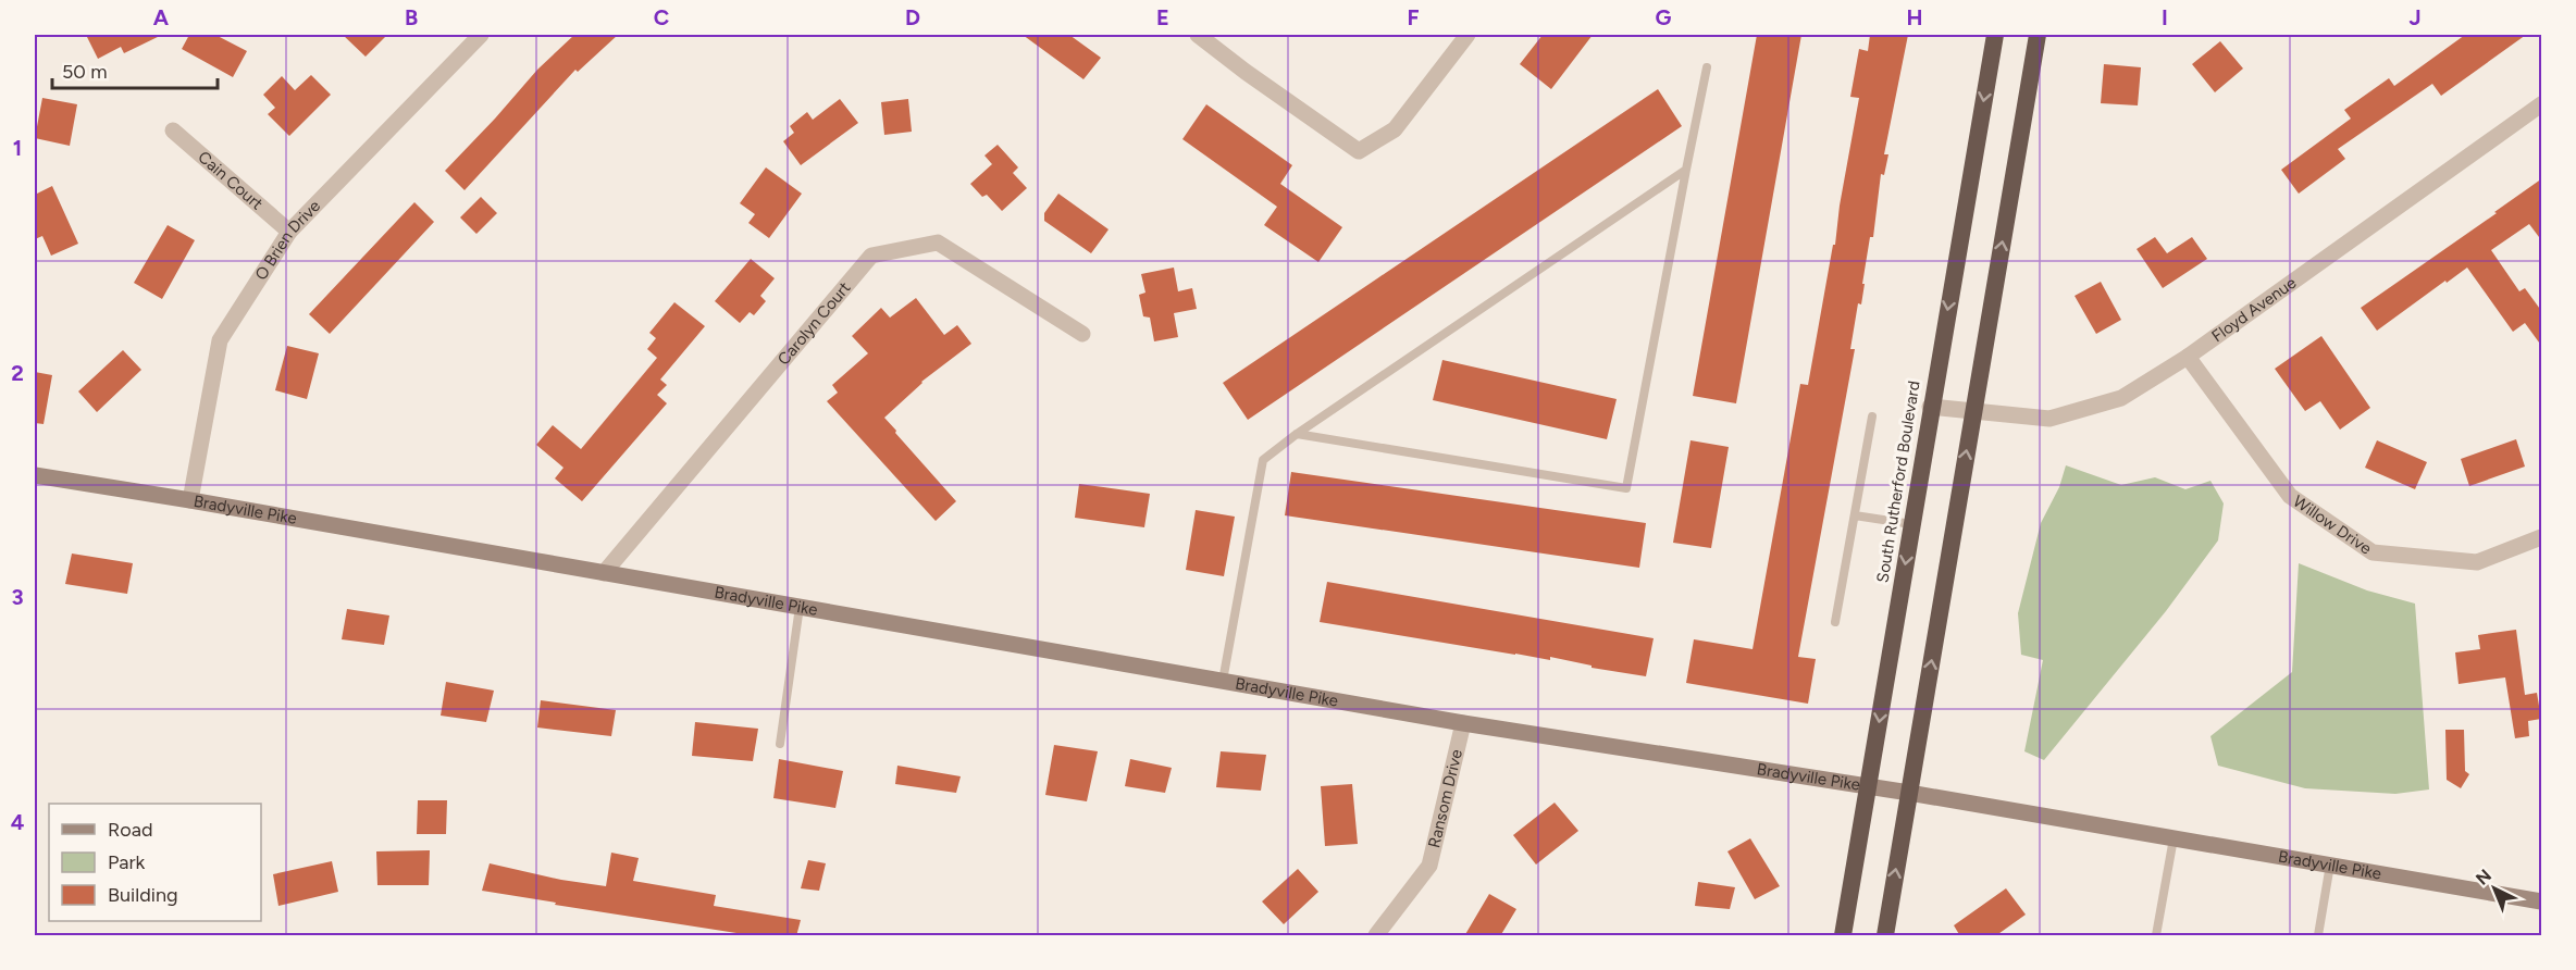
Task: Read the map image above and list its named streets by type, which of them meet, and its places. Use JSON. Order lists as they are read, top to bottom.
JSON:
{
  "streets": {
    "highway": ["South Rutherford Boulevard"],
    "main road": ["Bradyville Pike"],
    "street": [
      "Cain Court",
      "O Brien Drive",
      "Floyd Avenue",
      "Carolyn Court",
      "Willow Drive",
      "Ransom Drive"
    ]
  },
  "crossings": [
    ["Cain Court", "O Brien Drive"],
    ["O Brien Drive", "Bradyville Pike"],
    ["Floyd Avenue", "South Rutherford Boulevard"],
    ["Floyd Avenue", "Willow Drive"],
    ["Carolyn Court", "Bradyville Pike"],
    ["South Rutherford Boulevard", "Bradyville Pike"],
    ["Bradyville Pike", "Ransom Drive"]
  ],
  "legend": ["Road", "Park", "Building"],
  "scale_bar": "50 m",
  "north": "top left",
  "grid": {
    "columns": [
      "A",
      "B",
      "C",
      "D",
      "E",
      "F",
      "G",
      "H",
      "I",
      "J"
    ],
    "rows": [
      "1",
      "2",
      "3",
      "4"
    ]
  }
}
